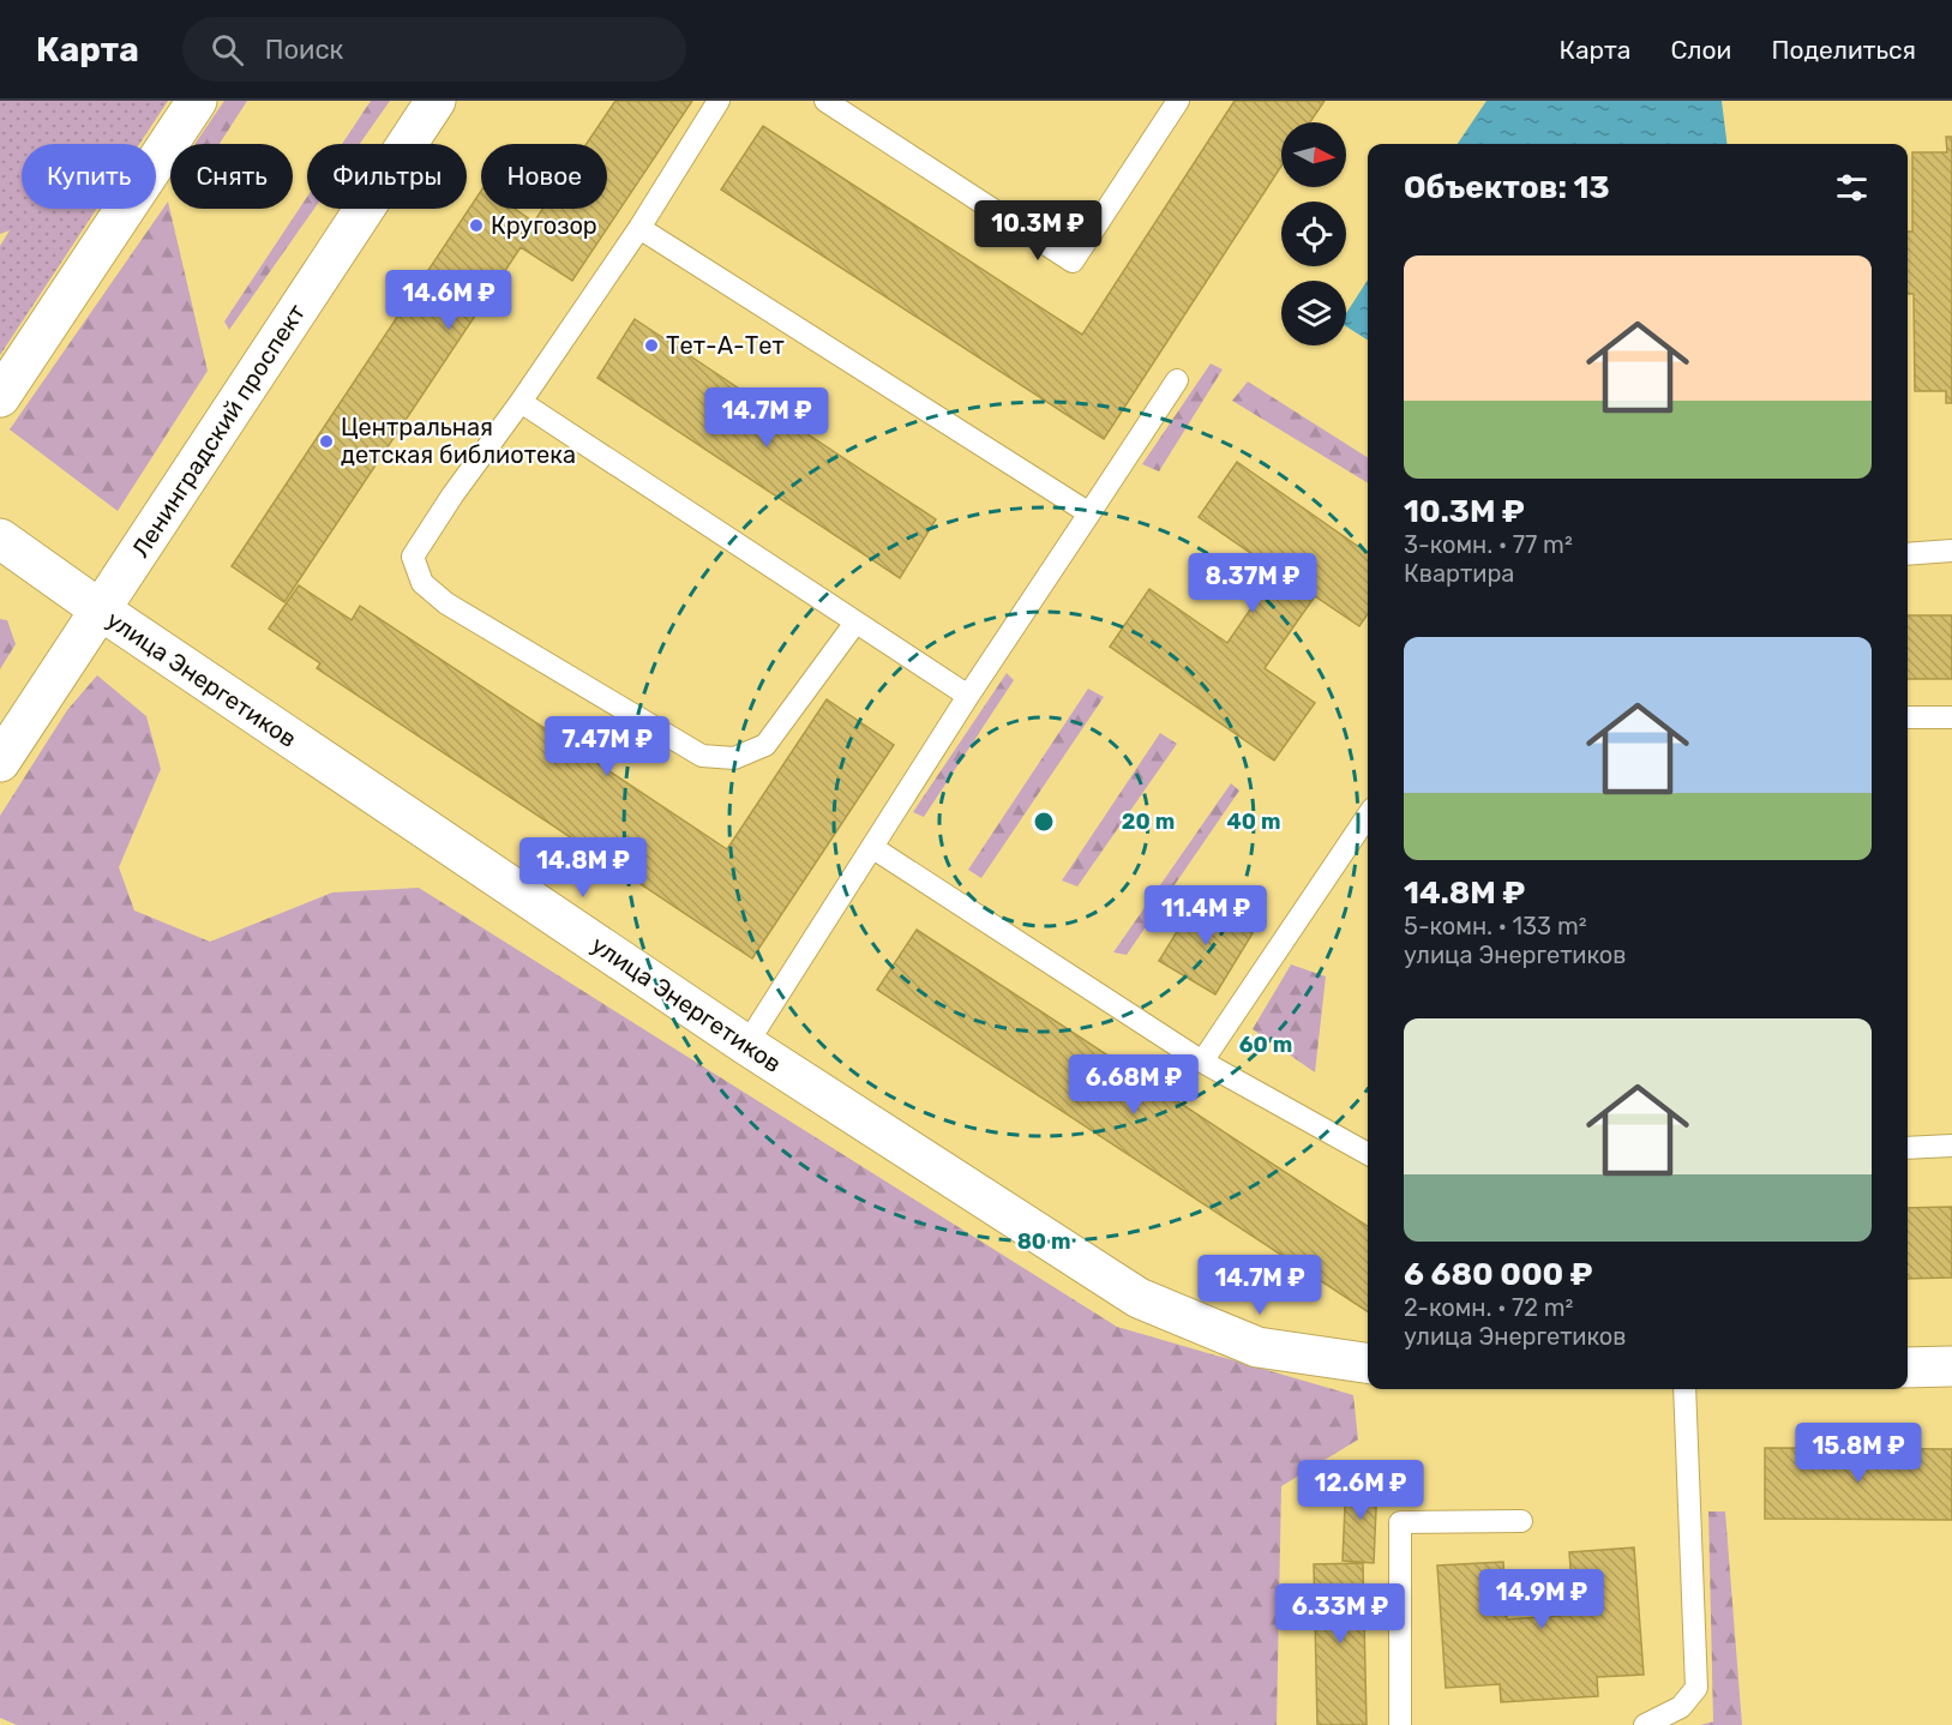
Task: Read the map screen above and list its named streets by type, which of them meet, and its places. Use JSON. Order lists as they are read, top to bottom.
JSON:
{
  "streets": {
    "street": ["Ленинградский проспект", "улица Энергетиков"]
  },
  "crossings": [
    ["Ленинградский проспект", "улица Энергетиков"]
  ],
  "places": ["Кругозор", "Тет-А-Тет", "Центральная детская библиотека"],
  "north": "right",
  "page": {
    "header": "Карта",
    "search": "Поиск",
    "nav": ["Карта", "Слои", "Поделиться"],
    "chip": [
      "Купить",
      "Снять",
      "Фильтры",
      "Новое"
    ],
    "heading": "Объектов: 13",
    "price": [
      "10.3M ₽",
      "14.6M ₽",
      "14.7M ₽",
      "8.37M ₽",
      "7.47M ₽",
      "14.8M ₽",
      "11.4M ₽",
      "6.68M ₽",
      "14.7M ₽",
      "15.8M ₽",
      "12.6M ₽",
      "14.9M ₽",
      "6.33M ₽"
    ],
    "list": [
      {
        "name": "10.3M ₽",
        "note": "3-комн. · 77 m² · Квартира"
      },
      {
        "name": "14.8M ₽",
        "note": "5-комн. · 133 m² · улица Энергетиков"
      },
      {
        "name": "6 680 000 ₽",
        "note": "2-комн. · 72 m² · улица Энергетиков"
      }
    ]
  },
  "rings": [
    "20 m",
    "40 m",
    "60 m",
    "80 m"
  ]
}
